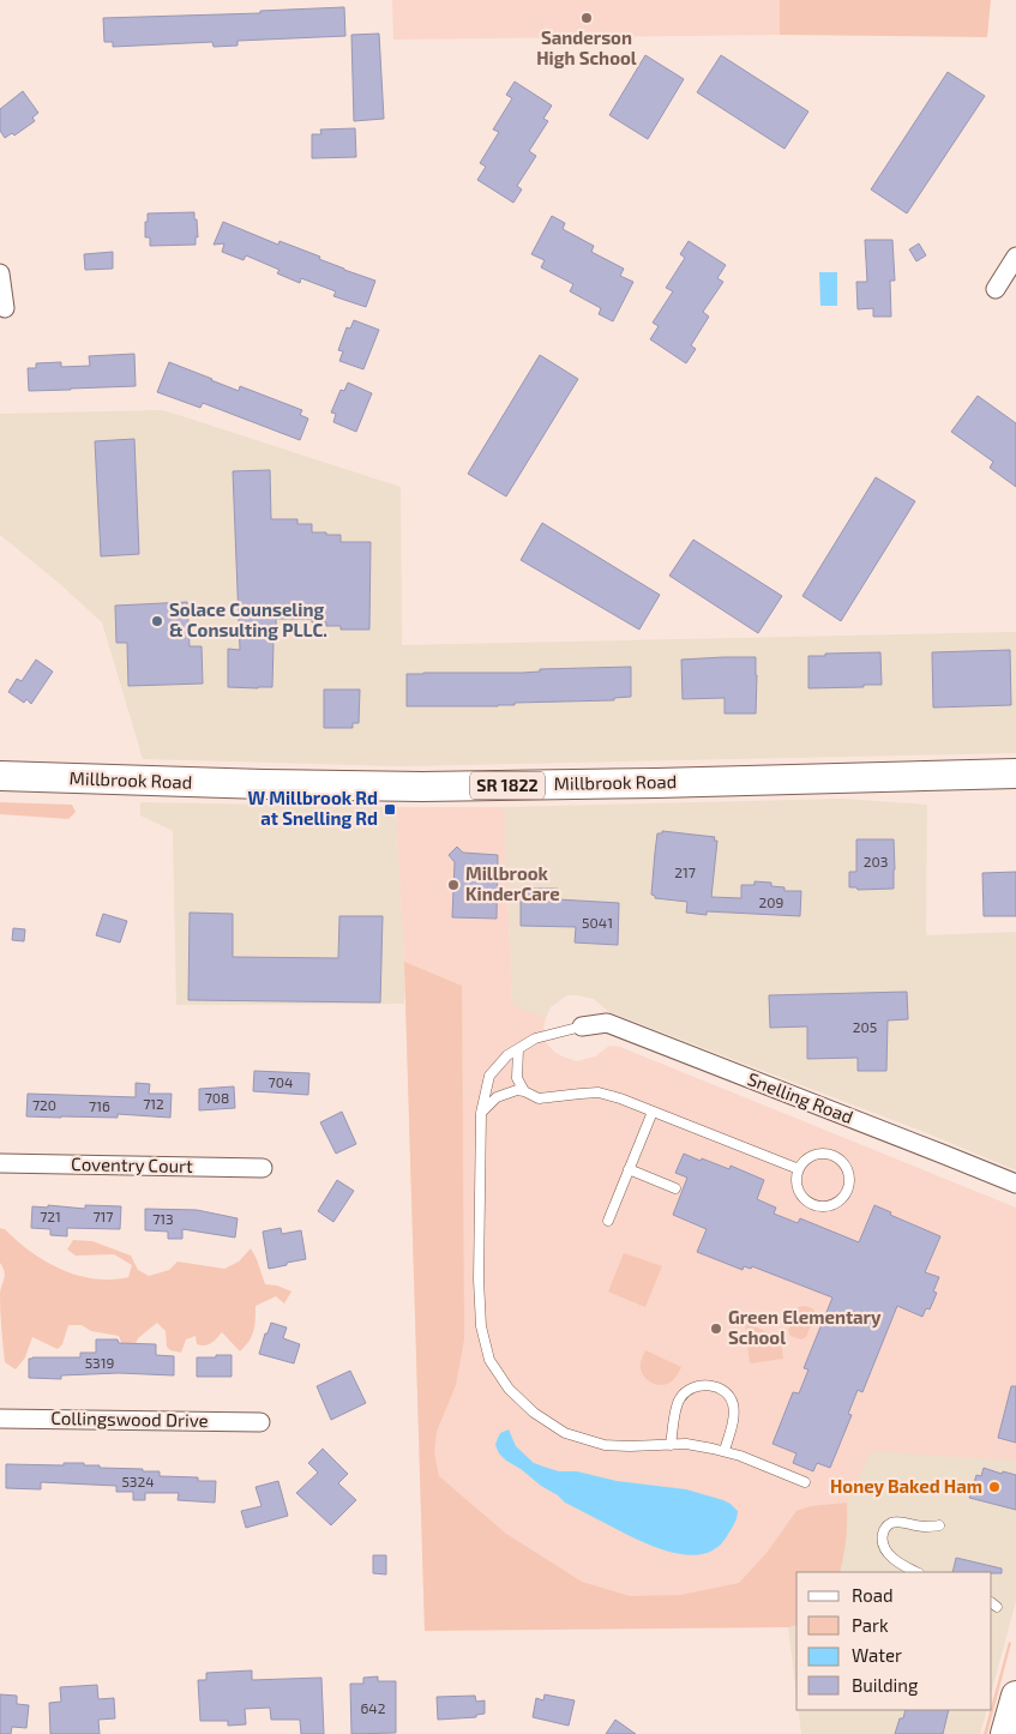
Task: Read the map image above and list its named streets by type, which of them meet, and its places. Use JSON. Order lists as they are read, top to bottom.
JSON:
{
  "streets": {
    "main road": ["Millbrook Road", "SR 1822"],
    "street": ["Snelling Road", "Coventry Court", "Collingswood Drive"]
  },
  "places": {
    "other": [
      "Sanderson High School",
      "Solace Counseling & Consulting PLLC.",
      "Millbrook KinderCare",
      "Green Elementary School",
      "Honey Baked Ham"
    ],
    "transit": ["W Millbrook Rd at Snelling Rd"]
  },
  "house_numbers": [
    "203",
    "217",
    "209",
    "5041",
    "205",
    "704",
    "708",
    "712",
    "720",
    "716",
    "721",
    "717",
    "713",
    "5319",
    "5324",
    "642"
  ],
  "legend": [
    "Road",
    "Park",
    "Water",
    "Building"
  ]
}
